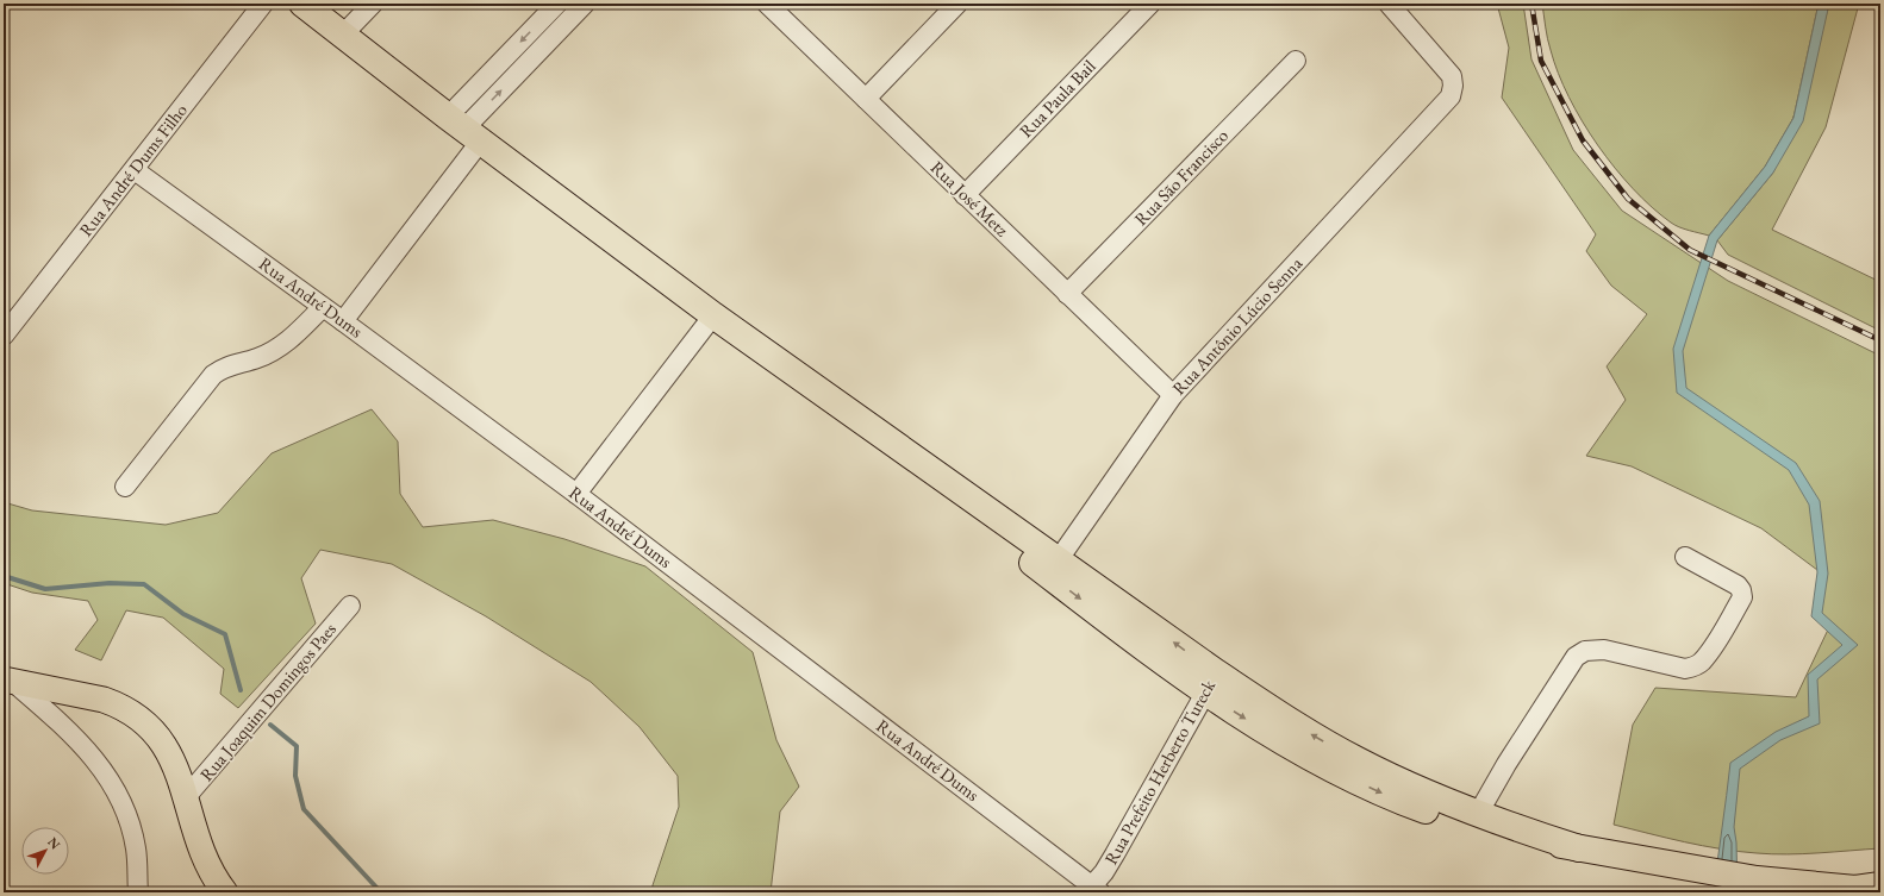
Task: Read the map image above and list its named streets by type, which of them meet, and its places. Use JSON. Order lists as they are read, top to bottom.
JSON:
{
  "streets": {
    "street": [
      "Rua Paula Bail",
      "Rua André Dums Filho",
      "Rua São Francisco",
      "Rua José Metz",
      "Rua André Dums",
      "Rua Antônio Lúcio Senna",
      "Rua Joaquim Domingos Paes",
      "Rua Prefeito Herberto Tureck"
    ]
  },
  "crossings": [
    ["Rua Paula Bail", "Rua José Metz"],
    ["Rua André Dums Filho", "Rua André Dums"],
    ["Rua São Francisco", "Rua José Metz"],
    ["Rua José Metz", "Rua Antônio Lúcio Senna"],
    ["Rua André Dums", "Rua Prefeito Herberto Tureck"]
  ],
  "north": "top right"
}
